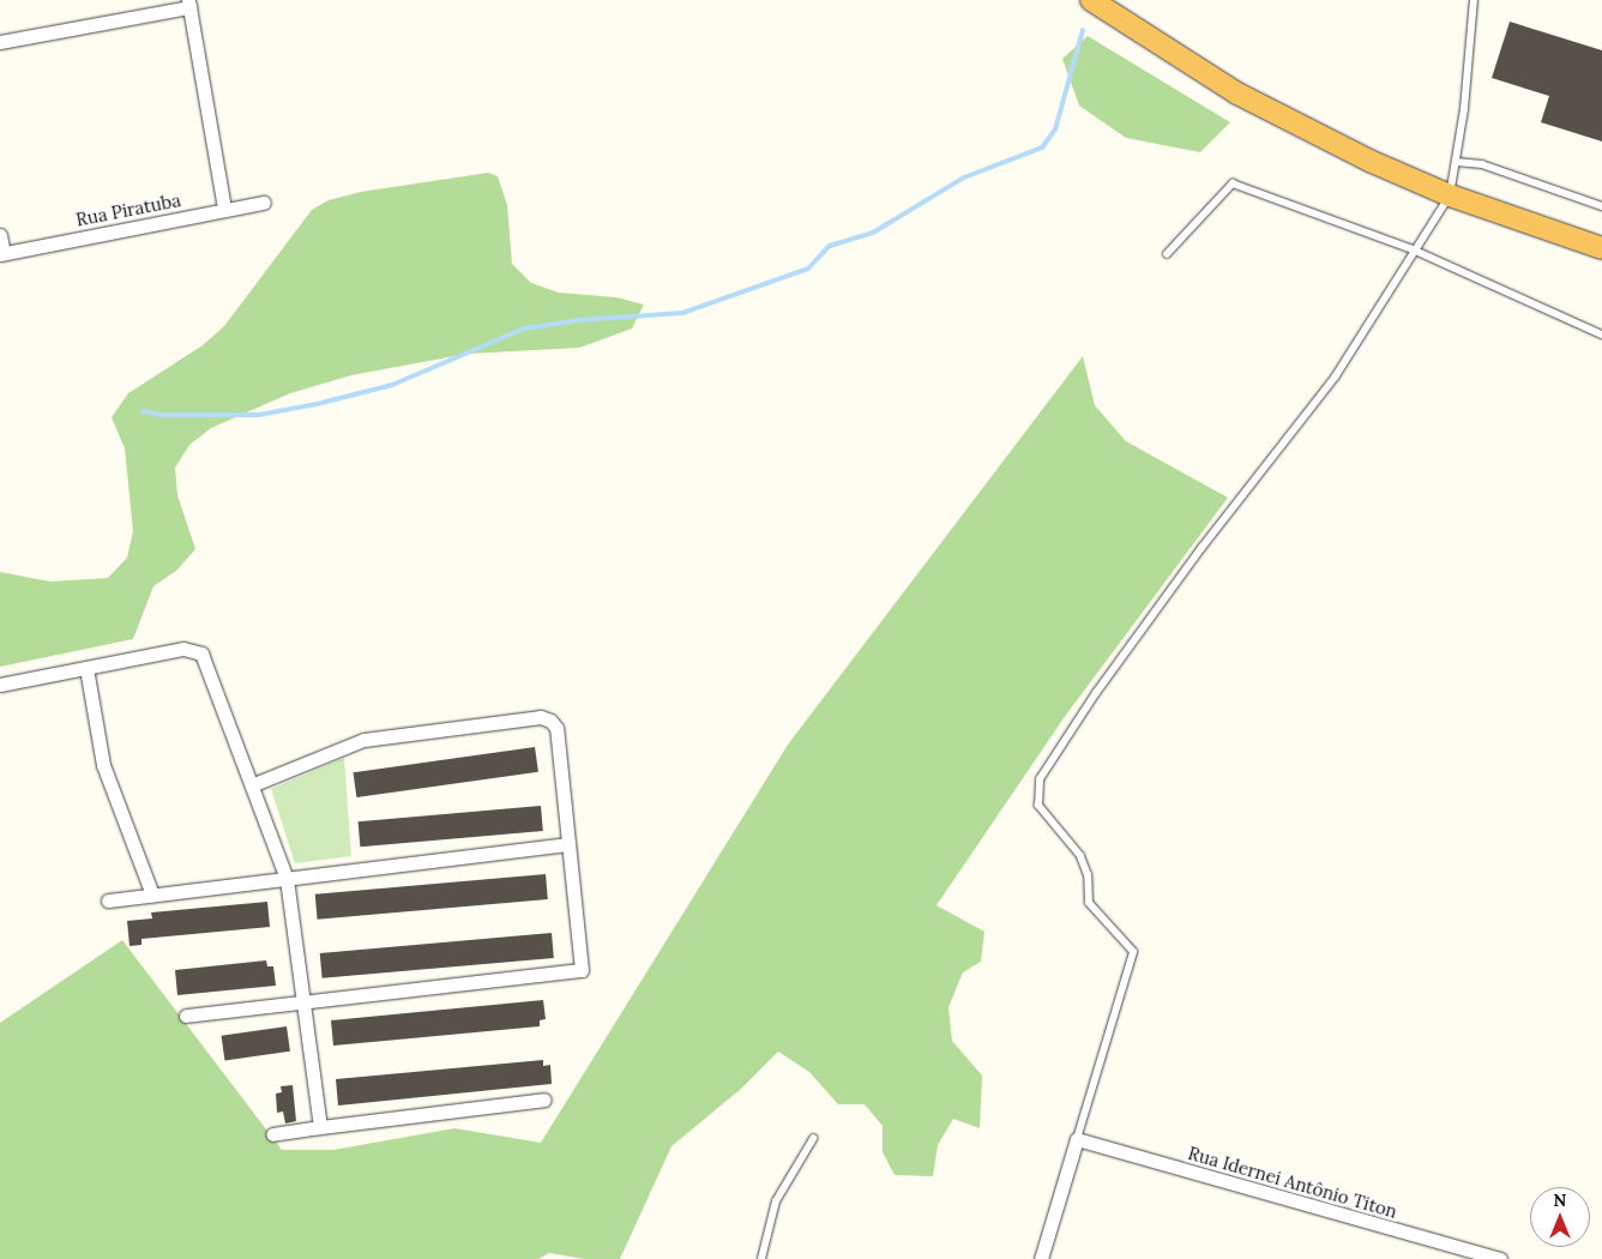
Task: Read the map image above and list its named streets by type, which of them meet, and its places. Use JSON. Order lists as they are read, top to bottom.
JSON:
{
  "streets": {
    "street": ["Rua Piratuba", "Rua Idernei Antônio Titon"]
  },
  "north": "top"
}
